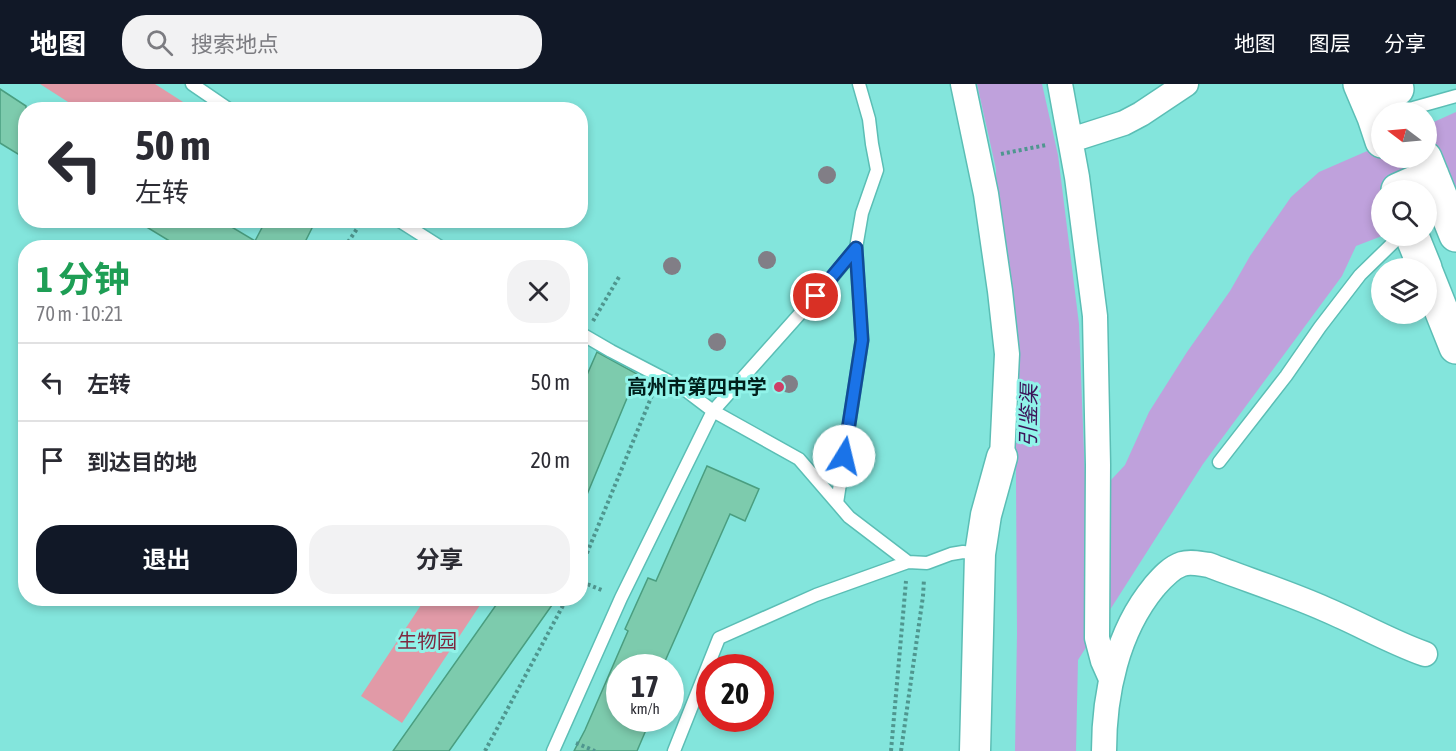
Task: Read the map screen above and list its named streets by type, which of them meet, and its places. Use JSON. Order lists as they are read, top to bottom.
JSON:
{
  "water": ["引鉴渠"],
  "parks": ["生物园"],
  "places": ["高州市第四中学"],
  "north": "left",
  "page": {
    "header": "地图",
    "search": "搜索地点",
    "nav": ["地图", "图层", "分享"],
    "turn": ["50 m", "左转"],
    "heading": ["1 分钟", "70 m · 10:21"],
    "list": [
      {
        "name": "左转",
        "value": "50 m"
      },
      {
        "name": "到达目的地",
        "value": "20 m"
      }
    ],
    "buttons": ["退出", "分享"],
    "speed": "17 km/h",
    "limit": "20"
  }
}
